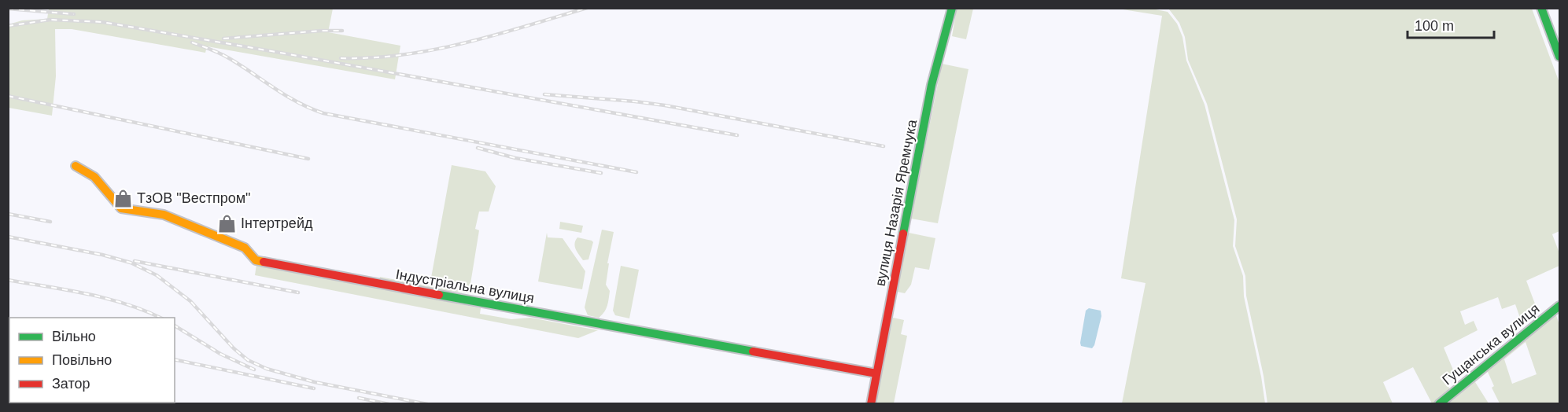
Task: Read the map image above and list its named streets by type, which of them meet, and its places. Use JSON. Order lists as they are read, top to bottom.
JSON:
{
  "streets": {
    "main road": ["вулиця Назарія Яремчука", "Індустріальна вулиця", "Гущанська вулиця"]
  },
  "crossings": [
    ["вулиця Назарія Яремчука", "Індустріальна вулиця"]
  ],
  "places": {
    "shop": ["ТзОВ \"Вестпром\"", "Інтертрейд"]
  },
  "legend": ["Вільно", "Повільно", "Затор"],
  "scale_bar": "100 m"
}
